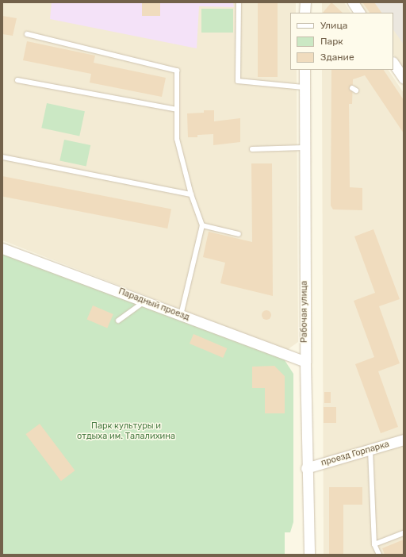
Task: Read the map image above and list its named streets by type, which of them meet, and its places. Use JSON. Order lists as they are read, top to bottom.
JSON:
{
  "streets": {
    "street": ["Парадный проезд", "Рабочая улица", "проезд Горпарка"]
  },
  "crossings": [
    ["Парадный проезд", "Рабочая улица"],
    ["Рабочая улица", "проезд Горпарка"]
  ],
  "parks": ["Парк культуры и отдыха им. Талалихина"],
  "legend": ["Улица", "Парк", "Здание"]
}
